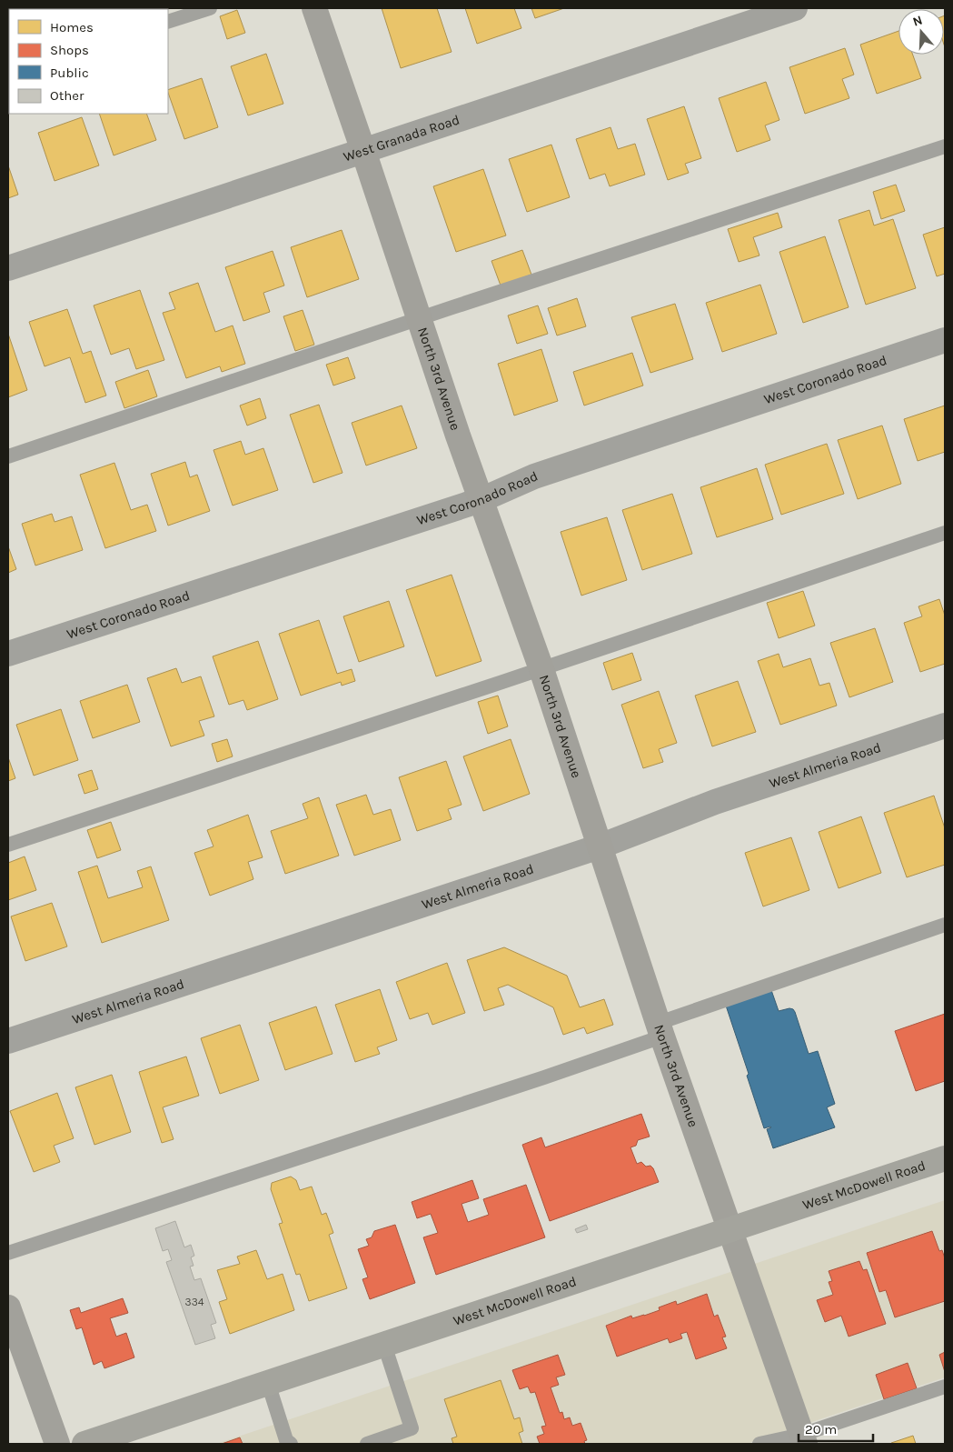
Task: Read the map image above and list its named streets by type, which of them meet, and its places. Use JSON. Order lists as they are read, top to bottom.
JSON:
{
  "streets": {
    "main road": ["West McDowell Road"],
    "street": [
      "West Granada Road",
      "North 3rd Avenue",
      "West Coronado Road",
      "West Almeria Road"
    ]
  },
  "crossings": [
    ["West Granada Road", "North 3rd Avenue"],
    ["North 3rd Avenue", "West Coronado Road"],
    ["North 3rd Avenue", "West Almeria Road"],
    ["North 3rd Avenue", "West McDowell Road"]
  ],
  "house_numbers": ["334"],
  "legend": [
    "Homes",
    "Shops",
    "Public",
    "Other"
  ],
  "scale_bar": "20 m",
  "north": "top"
}
